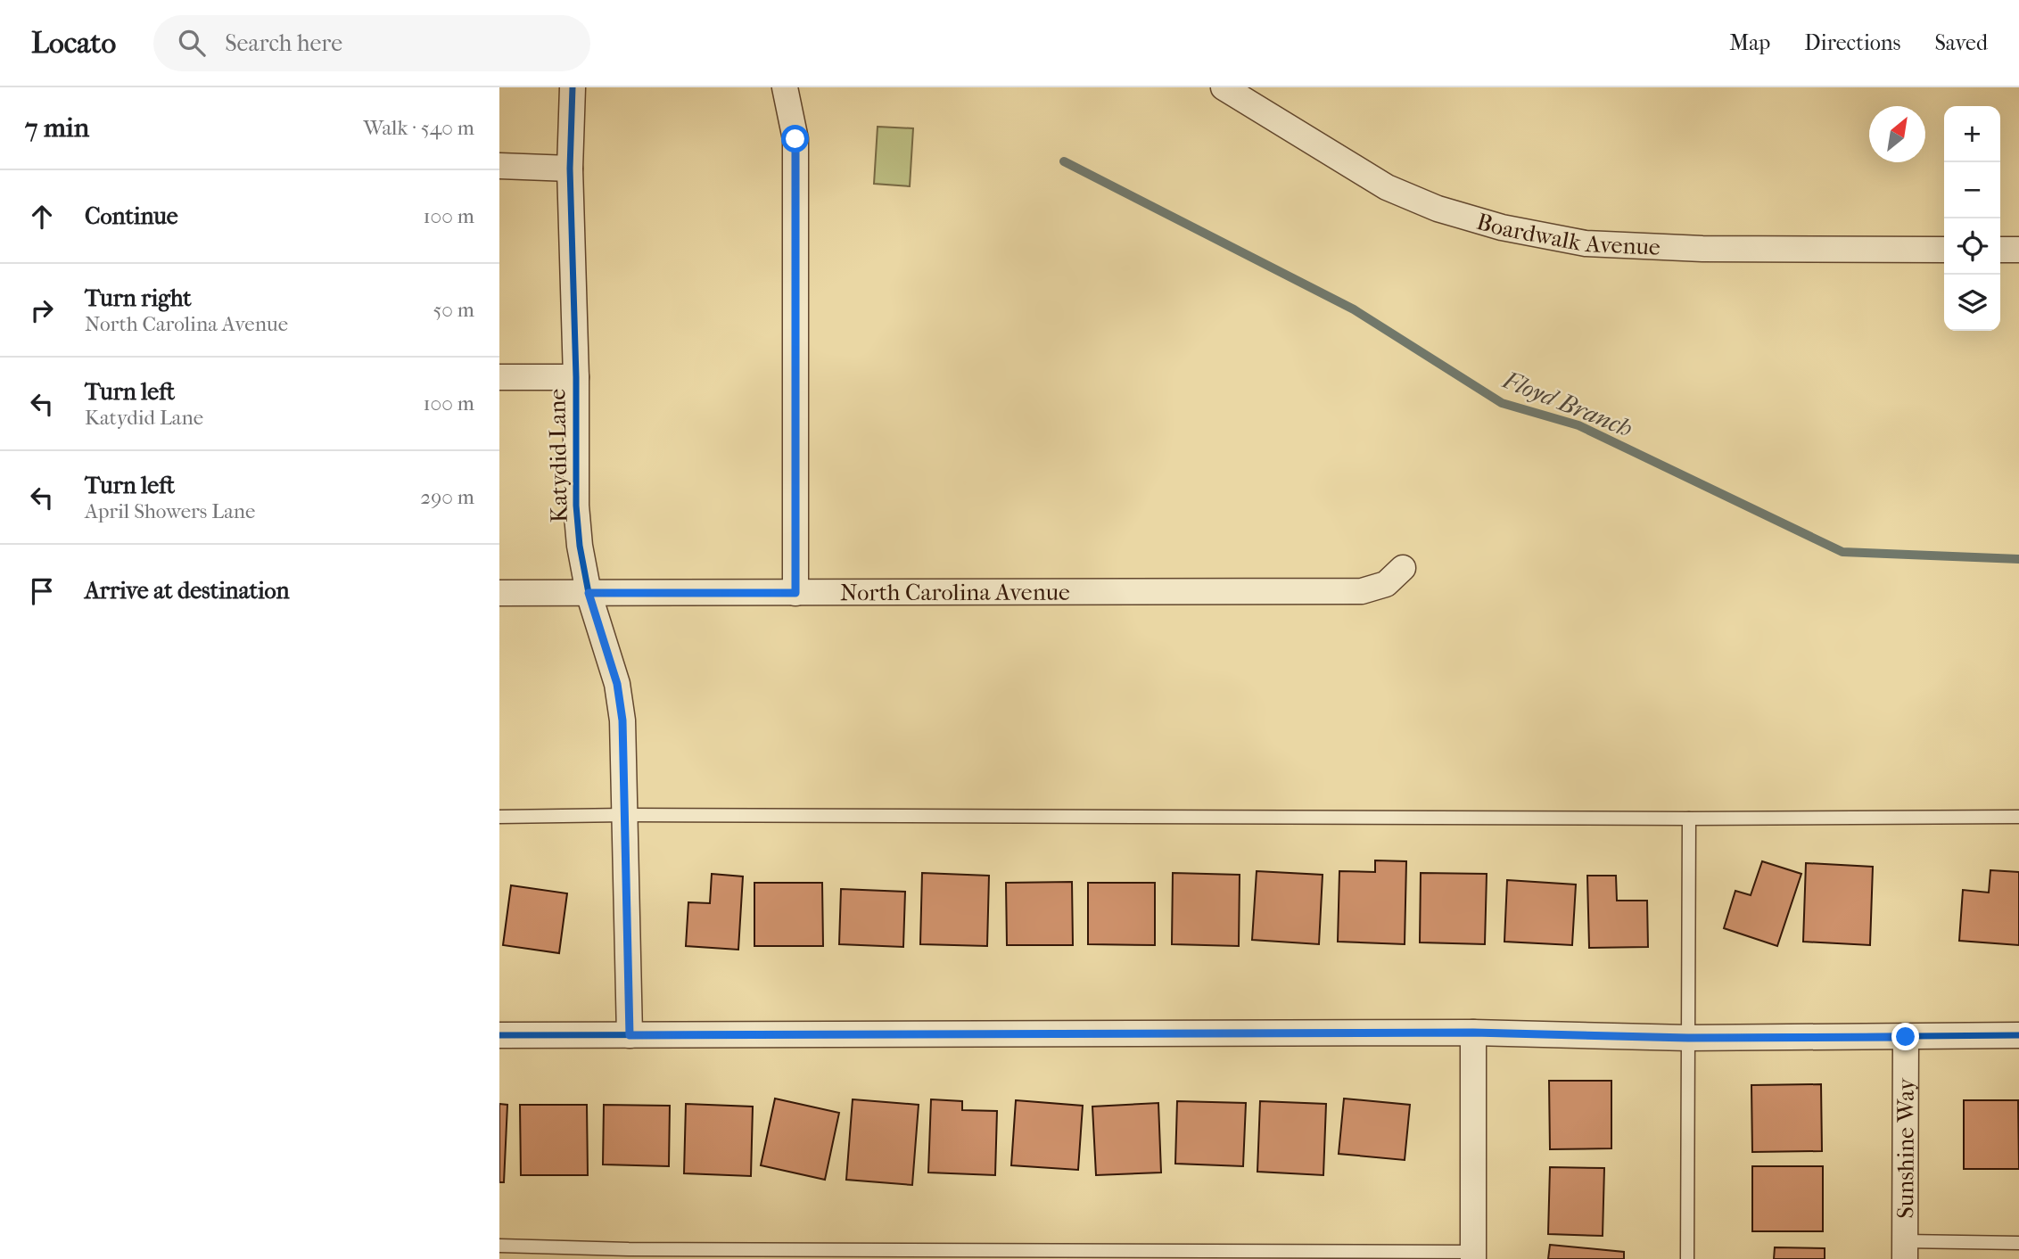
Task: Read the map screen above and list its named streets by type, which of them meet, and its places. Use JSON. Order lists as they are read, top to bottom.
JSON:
{
  "streets": {
    "street": [
      "Boardwalk Avenue",
      "Katydid Lane",
      "North Carolina Avenue",
      "Sunshine Way"
    ]
  },
  "crossings": [
    ["Katydid Lane", "North Carolina Avenue"]
  ],
  "water": ["Floyd Branch"],
  "north": "top right",
  "page": {
    "header": "Locato",
    "search": "Search here",
    "nav": ["Map", "Directions", "Saved"],
    "heading": ["7 min", "Walk · 540 m"],
    "map_buttons": ["+", "−"],
    "list": [
      ["Continue", "100 m"],
      ["Turn right", "North Carolina Avenue", "50 m"],
      ["Turn left", "Katydid Lane", "100 m"],
      ["Turn left", "April Showers Lane", "290 m"],
      "Arrive at destination"
    ]
  }
}
